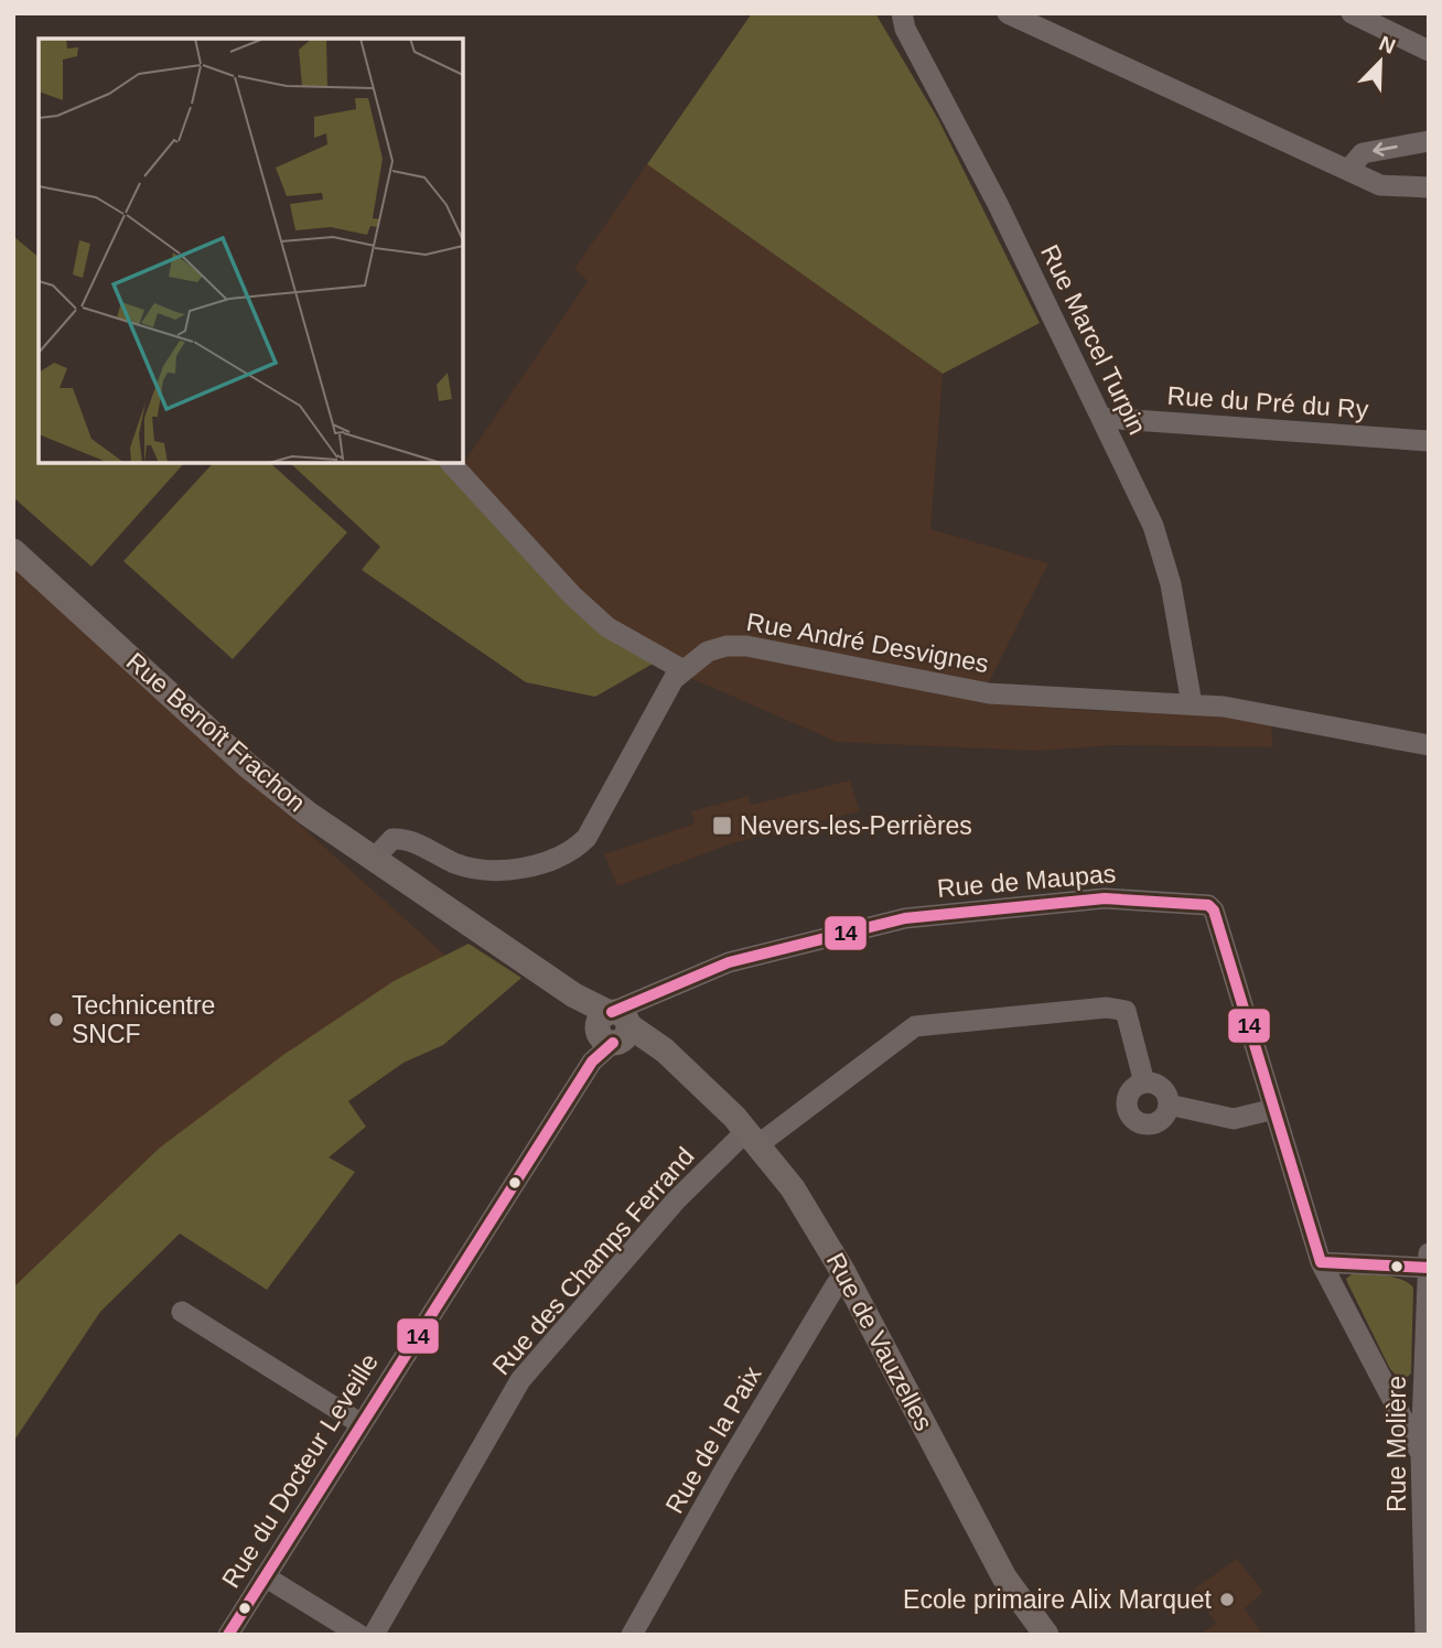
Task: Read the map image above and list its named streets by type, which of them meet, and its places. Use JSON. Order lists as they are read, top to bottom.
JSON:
{
  "streets": {
    "main road": ["Rue Benoît Frachon", "Rue de Vauzelles"],
    "street": [
      "Rue Marcel Turpin",
      "Rue du Pré du Ry",
      "Rue André Desvignes",
      "Rue de Maupas",
      "Rue des Champs Ferrand",
      "Rue de la Paix",
      "Rue Molière",
      "Rue du Docteur Leveille"
    ]
  },
  "crossings": [
    ["Rue Marcel Turpin", "Rue du Pré du Ry"],
    ["Rue Marcel Turpin", "Rue André Desvignes"],
    ["Rue André Desvignes", "Rue Benoît Frachon"],
    ["Rue Benoît Frachon", "Rue de Maupas"],
    ["Rue Benoît Frachon", "Rue de Vauzelles"],
    ["Rue Benoît Frachon", "Rue du Docteur Leveille"],
    ["Rue de Maupas", "Rue de Vauzelles"],
    ["Rue de Maupas", "Rue Molière"],
    ["Rue de Maupas", "Rue du Docteur Leveille"],
    ["Rue des Champs Ferrand", "Rue de Vauzelles"],
    ["Rue de Vauzelles", "Rue de la Paix"],
    ["Rue de Vauzelles", "Rue du Docteur Leveille"]
  ],
  "places": {
    "transit": ["Nevers-les-Perrières"],
    "other": ["Technicentre SNCF", "Ecole primaire Alix Marquet"]
  },
  "lines": ["transit line 14"],
  "north": "top right"
}
